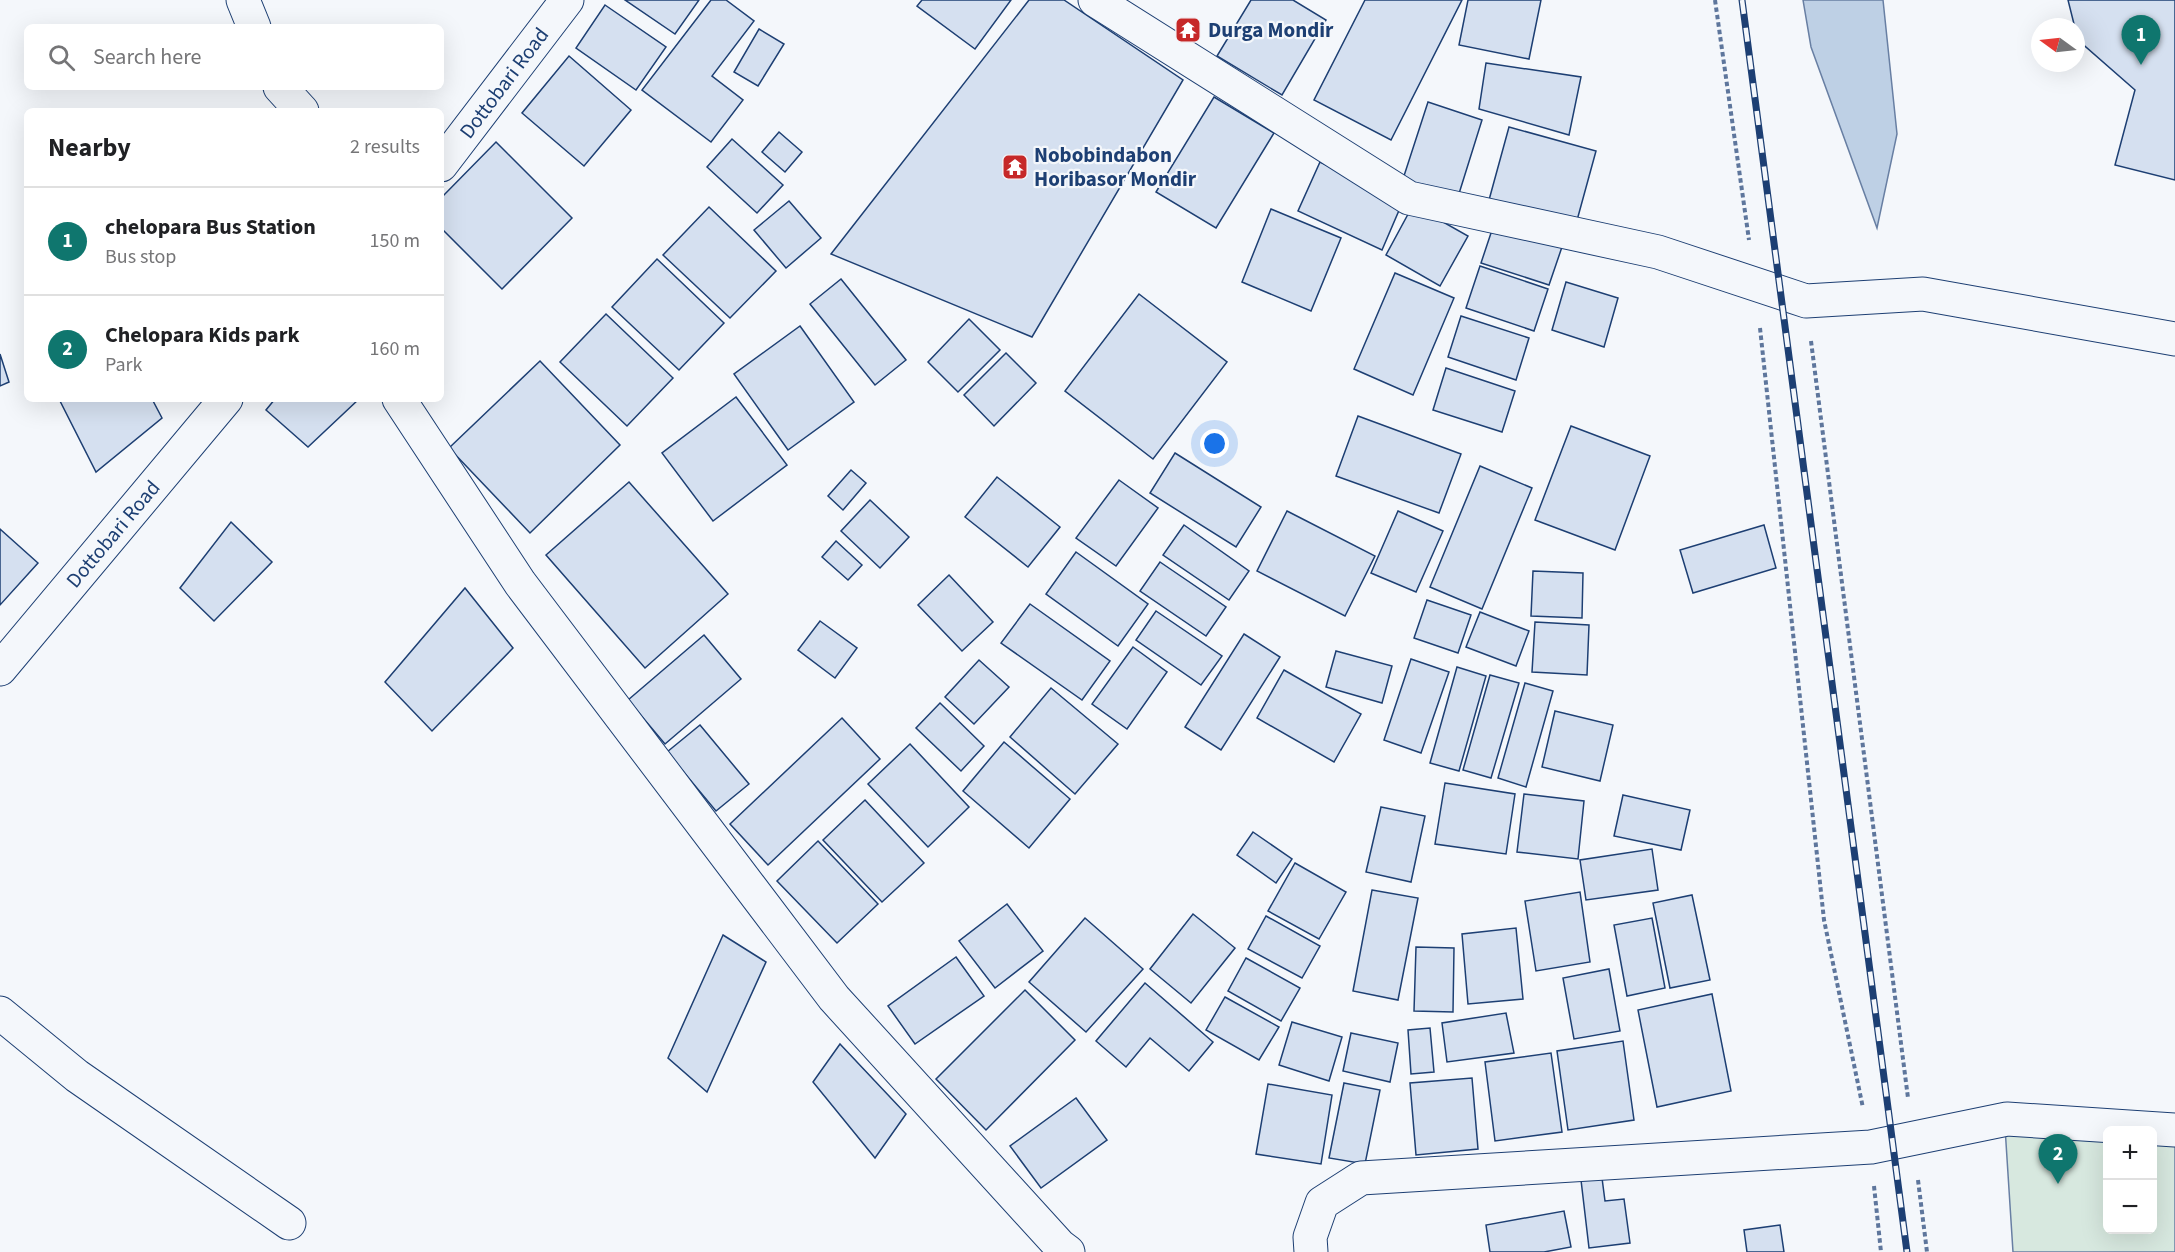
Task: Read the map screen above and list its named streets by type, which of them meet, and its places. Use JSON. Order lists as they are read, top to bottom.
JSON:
{
  "streets": {
    "street": ["Dottobari Road"]
  },
  "places": {
    "temple": ["Durga Mondir", "Nobobindabon Horibasor Mondir"]
  },
  "north": "left",
  "page": {
    "pins": ["1", "2"],
    "search": "Search here",
    "heading": ["Nearby", "2 results"],
    "list": [
      {
        "mark": "1",
        "name": "chelopara Bus Station",
        "note": "Bus stop",
        "value": "150 m"
      },
      {
        "mark": "2",
        "name": "Chelopara Kids park",
        "note": "Park",
        "value": "160 m"
      }
    ],
    "map_buttons": ["+", "−"]
  }
}
